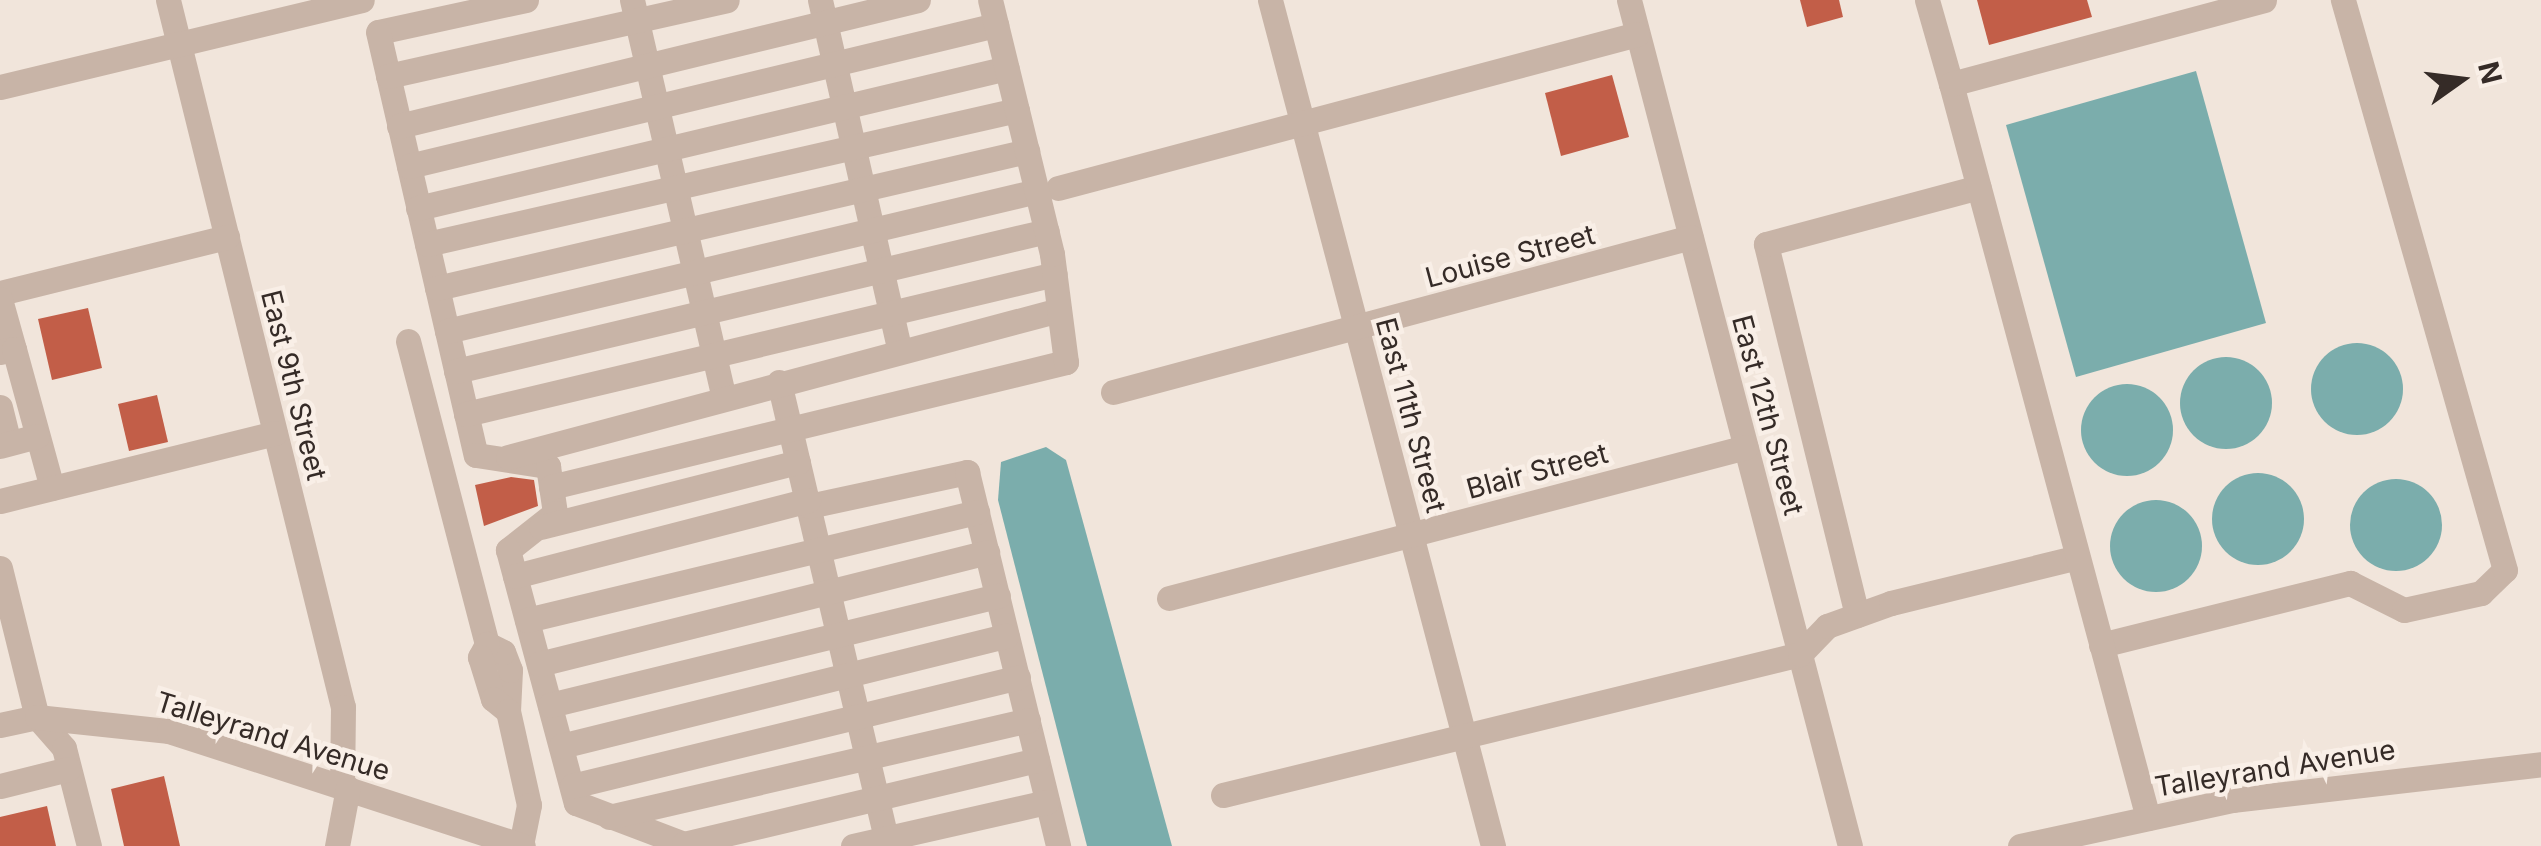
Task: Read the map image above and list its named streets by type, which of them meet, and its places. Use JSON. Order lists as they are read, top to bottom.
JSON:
{
  "streets": {
    "street": [
      "Louise Street",
      "East 9th Street",
      "East 11th Street",
      "East 12th Street",
      "Blair Street",
      "Talleyrand Avenue"
    ]
  },
  "crossings": [
    ["Louise Street", "East 11th Street"],
    ["Louise Street", "East 12th Street"],
    ["East 9th Street", "Talleyrand Avenue"],
    ["East 11th Street", "Blair Street"],
    ["East 12th Street", "Blair Street"]
  ],
  "north": "right"
}
